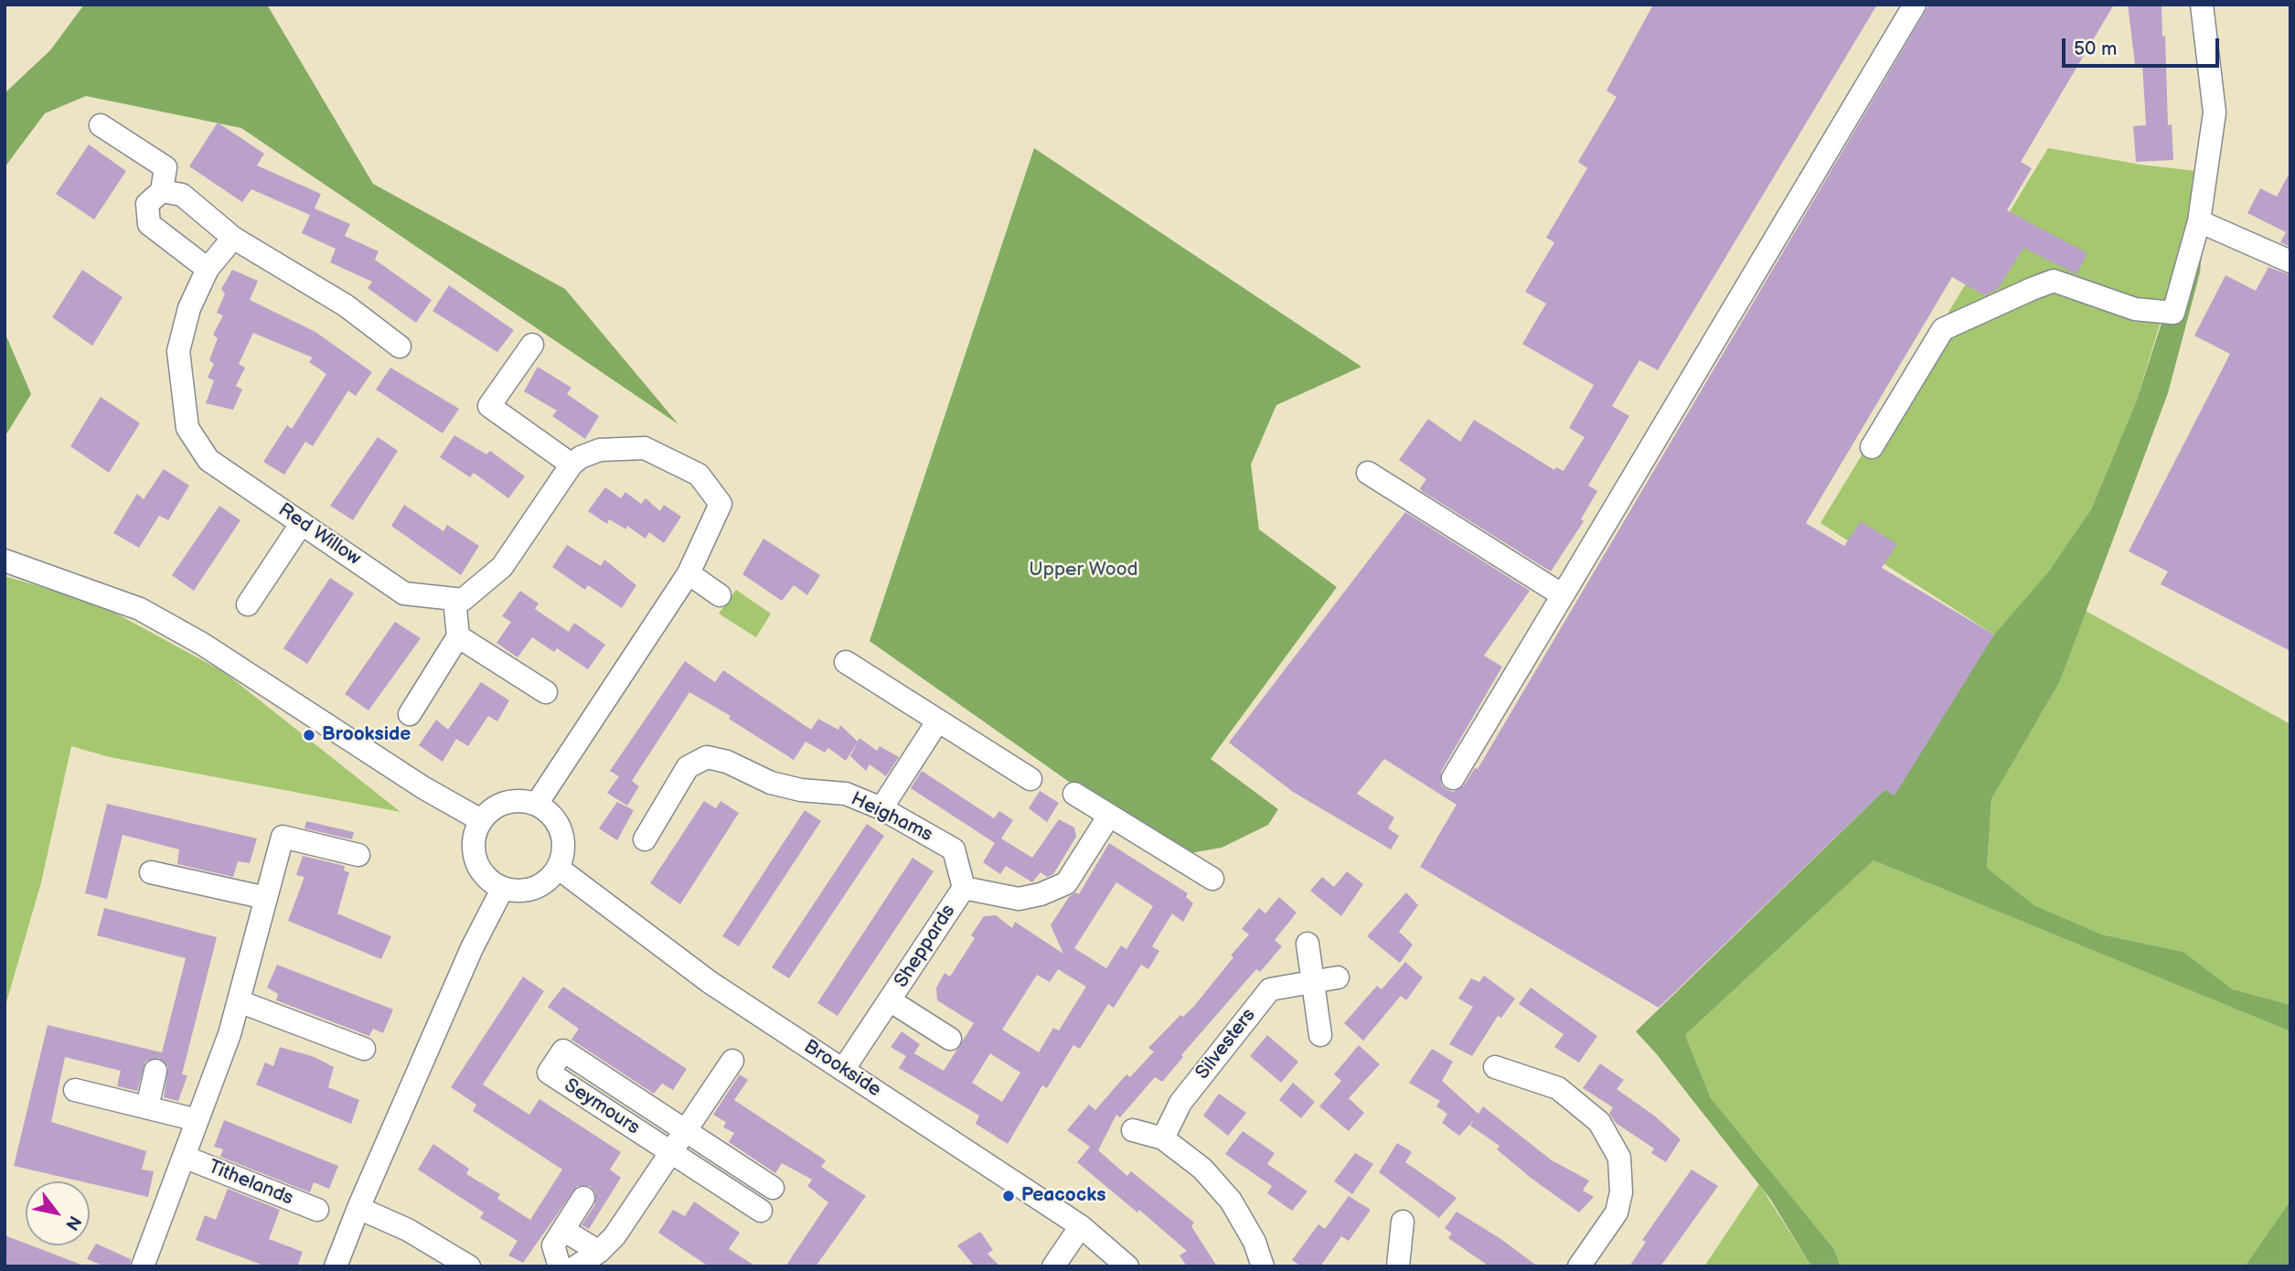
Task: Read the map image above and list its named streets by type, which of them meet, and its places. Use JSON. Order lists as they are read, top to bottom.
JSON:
{
  "streets": {
    "street": [
      "Red Willow",
      "Heighams",
      "Sheppards",
      "Silvesters",
      "Brookside",
      "Seymours",
      "Tithelands"
    ]
  },
  "crossings": [
    ["Heighams", "Sheppards"],
    ["Sheppards", "Brookside"]
  ],
  "parks": ["Upper Wood"],
  "places": ["Brookside", "Peacocks"],
  "scale_bar": "50 m",
  "north": "bottom right"
}
